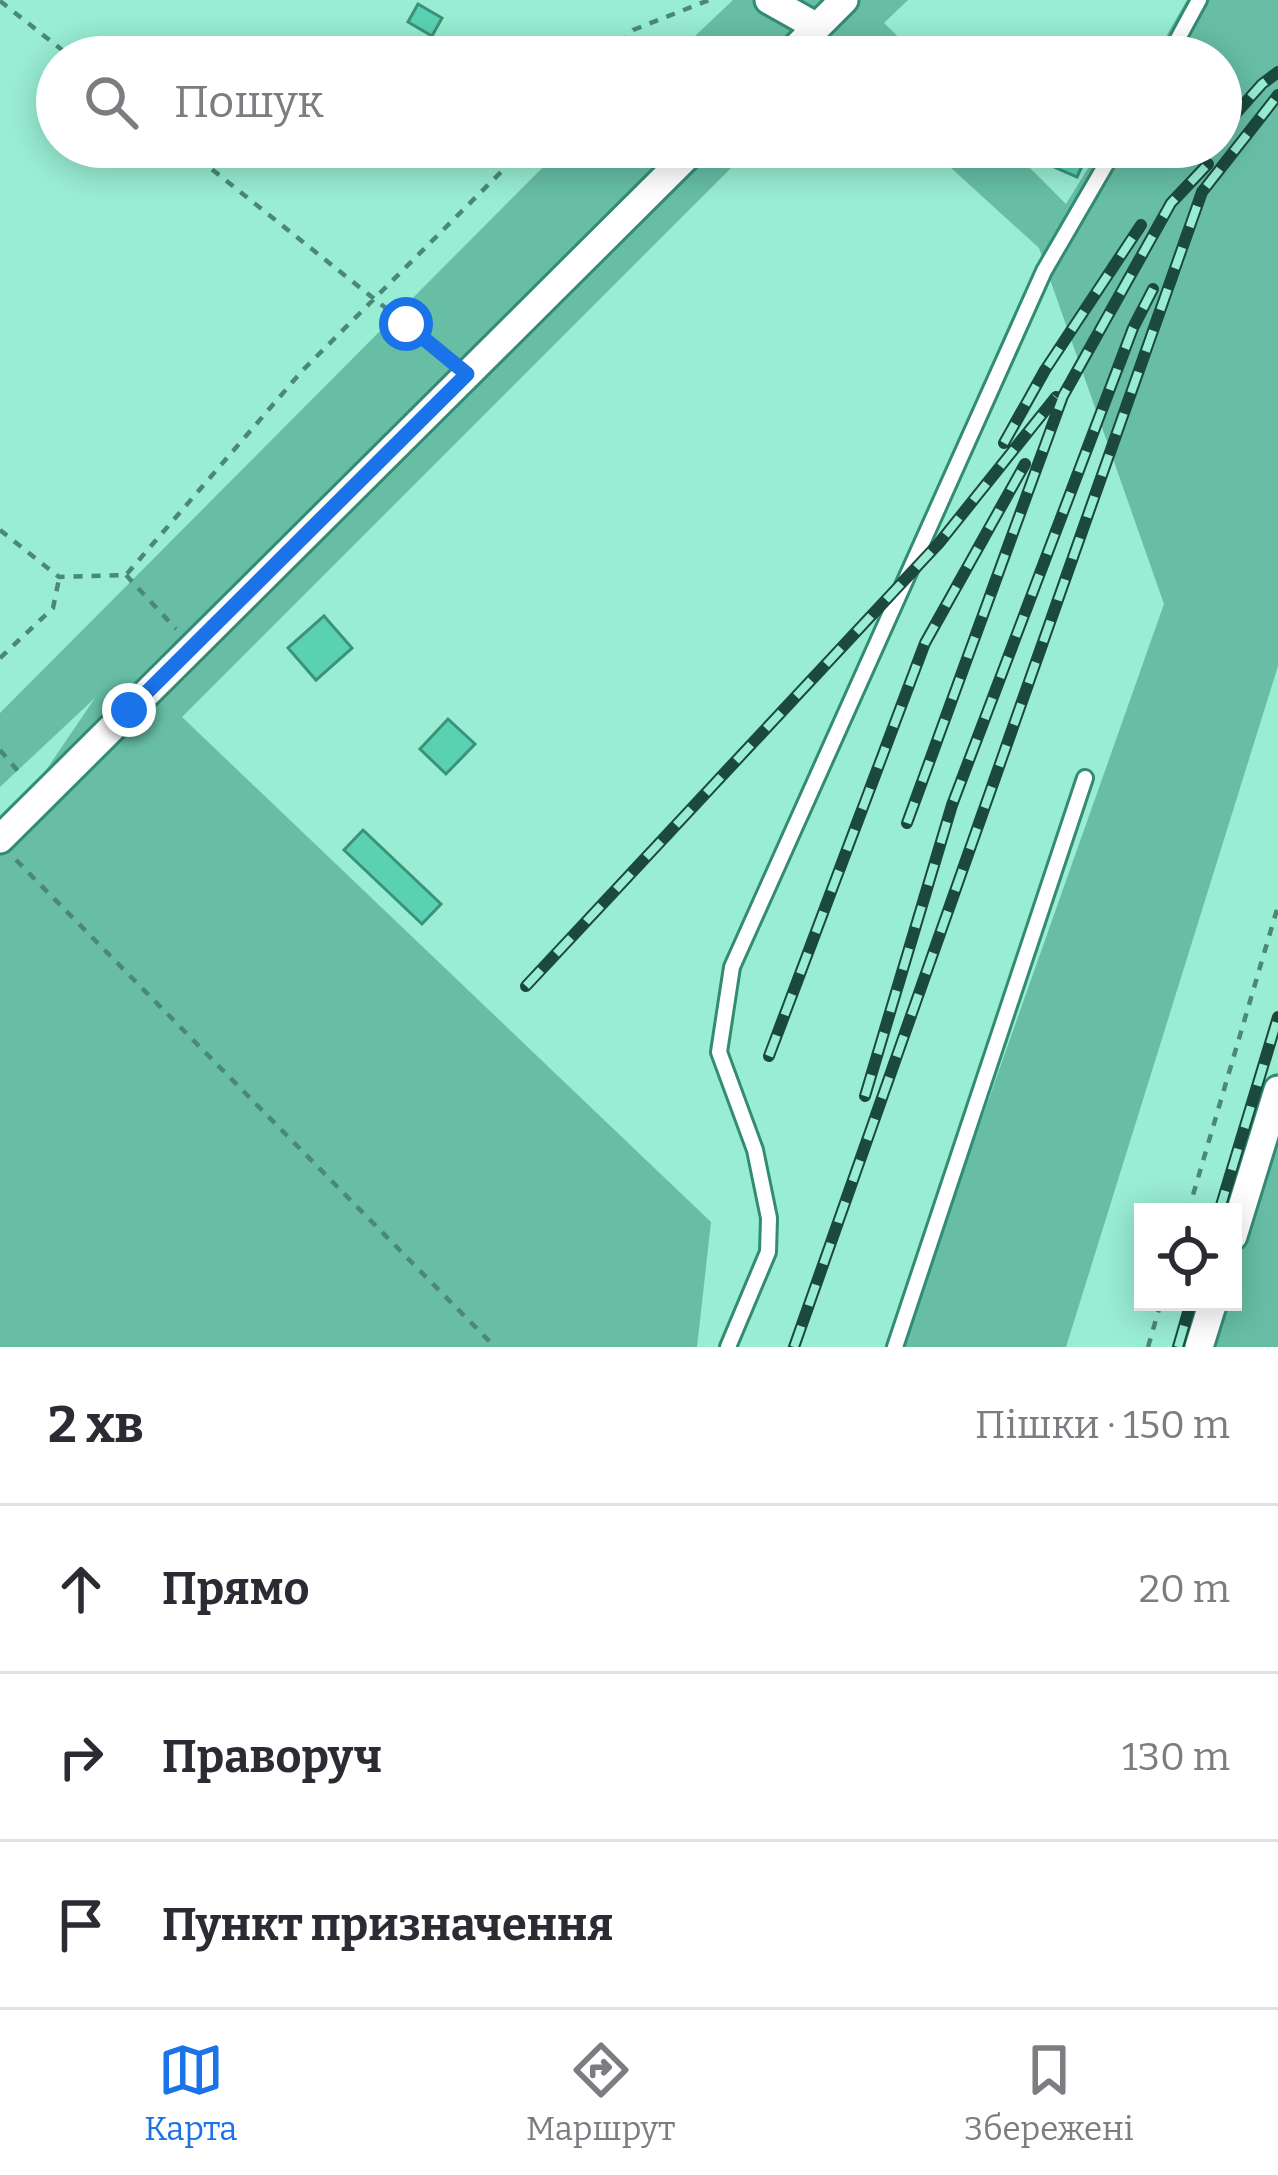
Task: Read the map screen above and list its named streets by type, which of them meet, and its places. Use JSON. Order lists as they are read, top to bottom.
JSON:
{
  "page": {
    "search": "Пошук",
    "heading": ["2 хв", "Пішки · 150 m"],
    "list": [
      ["Прямо", "20 m"],
      ["Праворуч", "130 m"],
      "Пункт призначення"
    ],
    "nav": ["Карта", "Маршрут", "Збережені"]
  }
}
